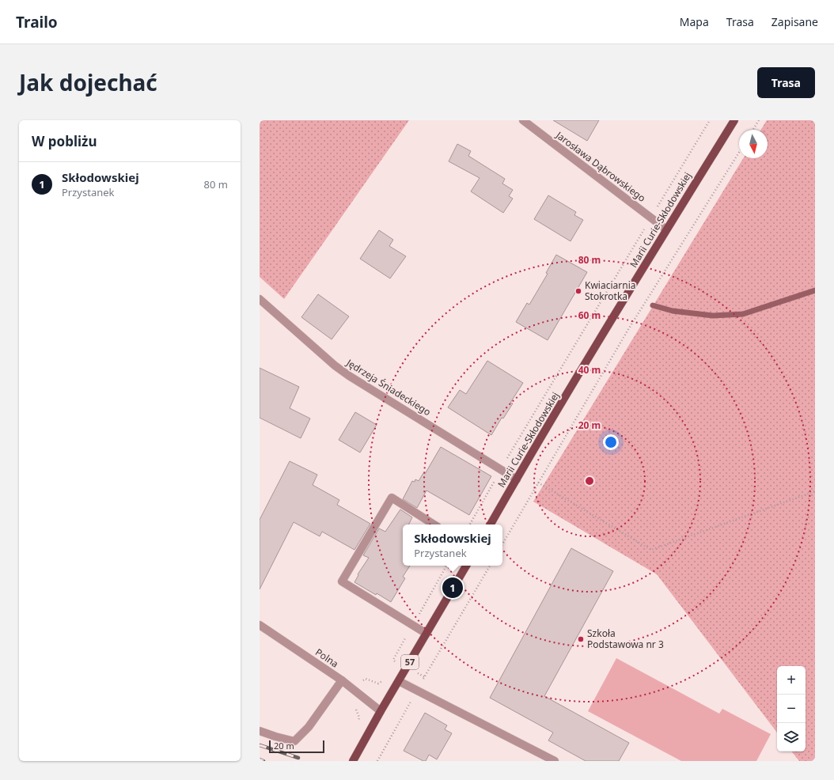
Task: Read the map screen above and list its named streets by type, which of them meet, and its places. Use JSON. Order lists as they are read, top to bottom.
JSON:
{
  "streets": {
    "main road": ["Marii Curie-Skłodowskiej", "57"],
    "street": ["Jarosława Dąbrowskiego", "Jędrzeja Śniadeckiego", "Polna"]
  },
  "crossings": [
    ["Jarosława Dąbrowskiego", "Marii Curie-Skłodowskiej"],
    ["Marii Curie-Skłodowskiej", "Jędrzeja Śniadeckiego"],
    ["Polna", "57"]
  ],
  "places": ["Kwiaciarnia Stokrotka", "Szkoła Podstawowa nr 3"],
  "scale_bar": "20 m",
  "north": "bottom",
  "page": {
    "header": "Trailo",
    "nav": ["Mapa", "Trasa", "Zapisane"],
    "title": "Jak dojechać",
    "buttons": "Trasa",
    "heading": "W pobliżu",
    "list": [
      {
        "mark": "1",
        "name": "Skłodowskiej",
        "note": "Przystanek",
        "value": "80 m"
      }
    ],
    "popup": ["Skłodowskiej", "Przystanek"],
    "pins": "1",
    "map_buttons": ["+", "−"],
    "scale": "20 m"
  },
  "rings": [
    "80 m",
    "60 m",
    "40 m",
    "20 m"
  ]
}
